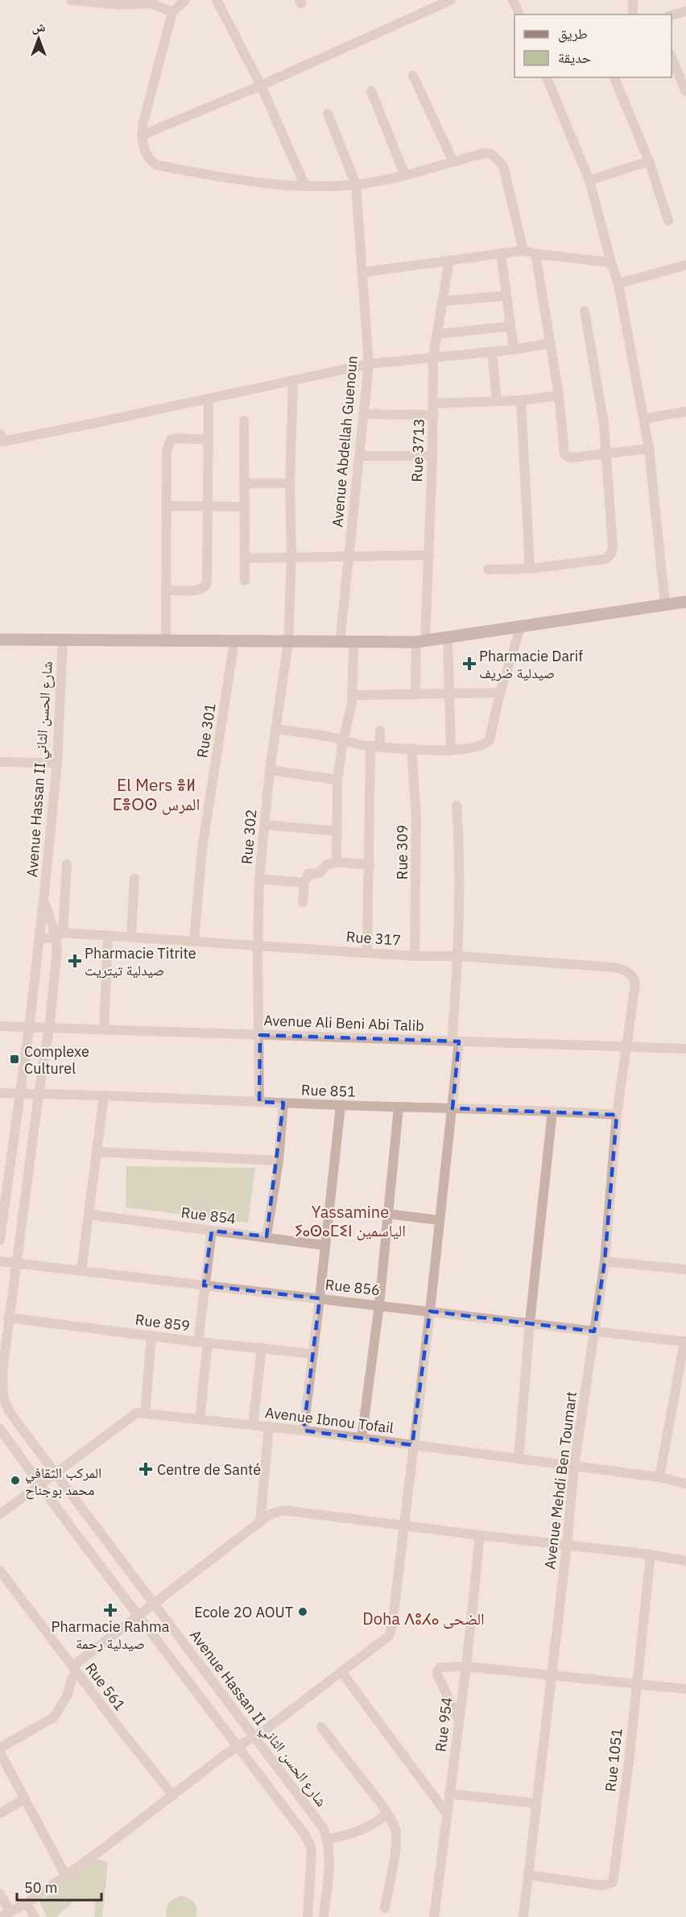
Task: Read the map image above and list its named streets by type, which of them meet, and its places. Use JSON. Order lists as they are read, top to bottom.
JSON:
{
  "streets": {
    "street": [
      "Avenue Abdellah Guenoun",
      "Rue 3713",
      "Rue 301",
      "Avenue Hassan II شارع الحسن الثاني",
      "Rue 302",
      "Rue 309",
      "Rue 317",
      "Avenue Ali Beni Abi Talib",
      "Rue 851",
      "Rue 854",
      "Rue 856",
      "Rue 859",
      "Avenue Ibnou Tofail",
      "Avenue Mehdi Ben Toumart",
      "Rue 561",
      "Rue 954",
      "Rue 1051"
    ]
  },
  "crossings": [
    ["Rue 301", "Rue 317"],
    ["Avenue Hassan II شارع الحسن الثاني", "Rue 317"],
    ["Avenue Hassan II شارع الحسن الثاني", "Avenue Ali Beni Abi Talib"],
    ["Avenue Hassan II شارع الحسن الثاني", "Rue 851"],
    ["Avenue Hassan II شارع الحسن الثاني", "Rue 856"],
    ["Avenue Hassan II شارع الحسن الثاني", "Rue 859"],
    ["Avenue Hassan II شارع الحسن الثاني", "Avenue Ibnou Tofail"],
    ["Rue 302", "Rue 317"],
    ["Rue 302", "Avenue Ali Beni Abi Talib"],
    ["Rue 302", "Rue 851"],
    ["Rue 309", "Rue 317"],
    ["Rue 317", "Avenue Ali Beni Abi Talib"],
    ["Rue 317", "Avenue Mehdi Ben Toumart"],
    ["Avenue Ali Beni Abi Talib", "Avenue Mehdi Ben Toumart"],
    ["Rue 851", "Avenue Mehdi Ben Toumart"],
    ["Rue 856", "Avenue Mehdi Ben Toumart"],
    ["Avenue Ibnou Tofail", "Avenue Mehdi Ben Toumart"],
    ["Avenue Mehdi Ben Toumart", "Rue 1051"]
  ],
  "districts": ["El Mers ⴻⵍ ⵎⴻⵔⵙ المرس", "Yassamine ⵢⴰⵙⴰⵎⵉⵏ الياسمين", "Doha ⴷⵓⵃⴰ الضحى"],
  "places": {
    "health": [
      "Pharmacie Darif صيدلية ضريف",
      "Pharmacie Titrite صيدلية تيتريت",
      "Centre de Santé",
      "Pharmacie Rahma صيدلية رحمة"
    ],
    "transit": ["Complexe Culturel"],
    "other": ["المركب الثقافي محمد بوجناح", "Ecole 2O AOUT"]
  },
  "legend": ["طريق", "حديقة"],
  "scale_bar": "50 m",
  "north": "top"
}
